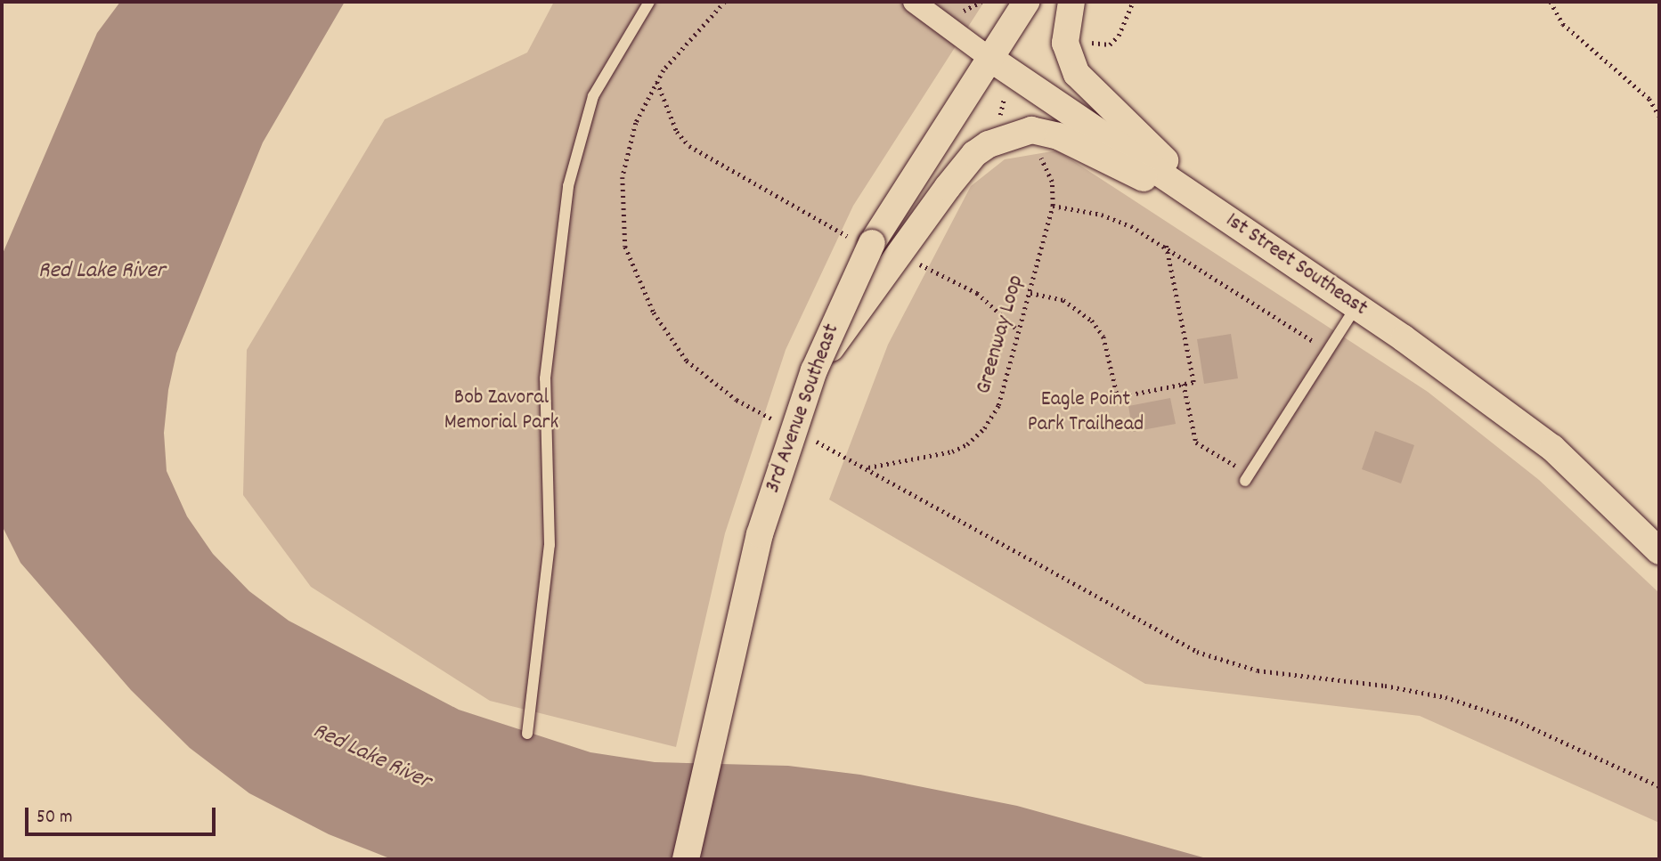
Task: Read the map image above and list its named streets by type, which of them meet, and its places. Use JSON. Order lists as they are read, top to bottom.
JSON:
{
  "streets": {
    "street": ["1st Street Southeast", "3rd Avenue Southeast"],
    "path": ["Greenway Loop"]
  },
  "crossings": [
    ["1st Street Southeast", "3rd Avenue Southeast"]
  ],
  "water": ["Red Lake River"],
  "parks": ["Bob Zavoral Memorial Park", "Eagle Point Park Trailhead"],
  "scale_bar": "50 m"
}
